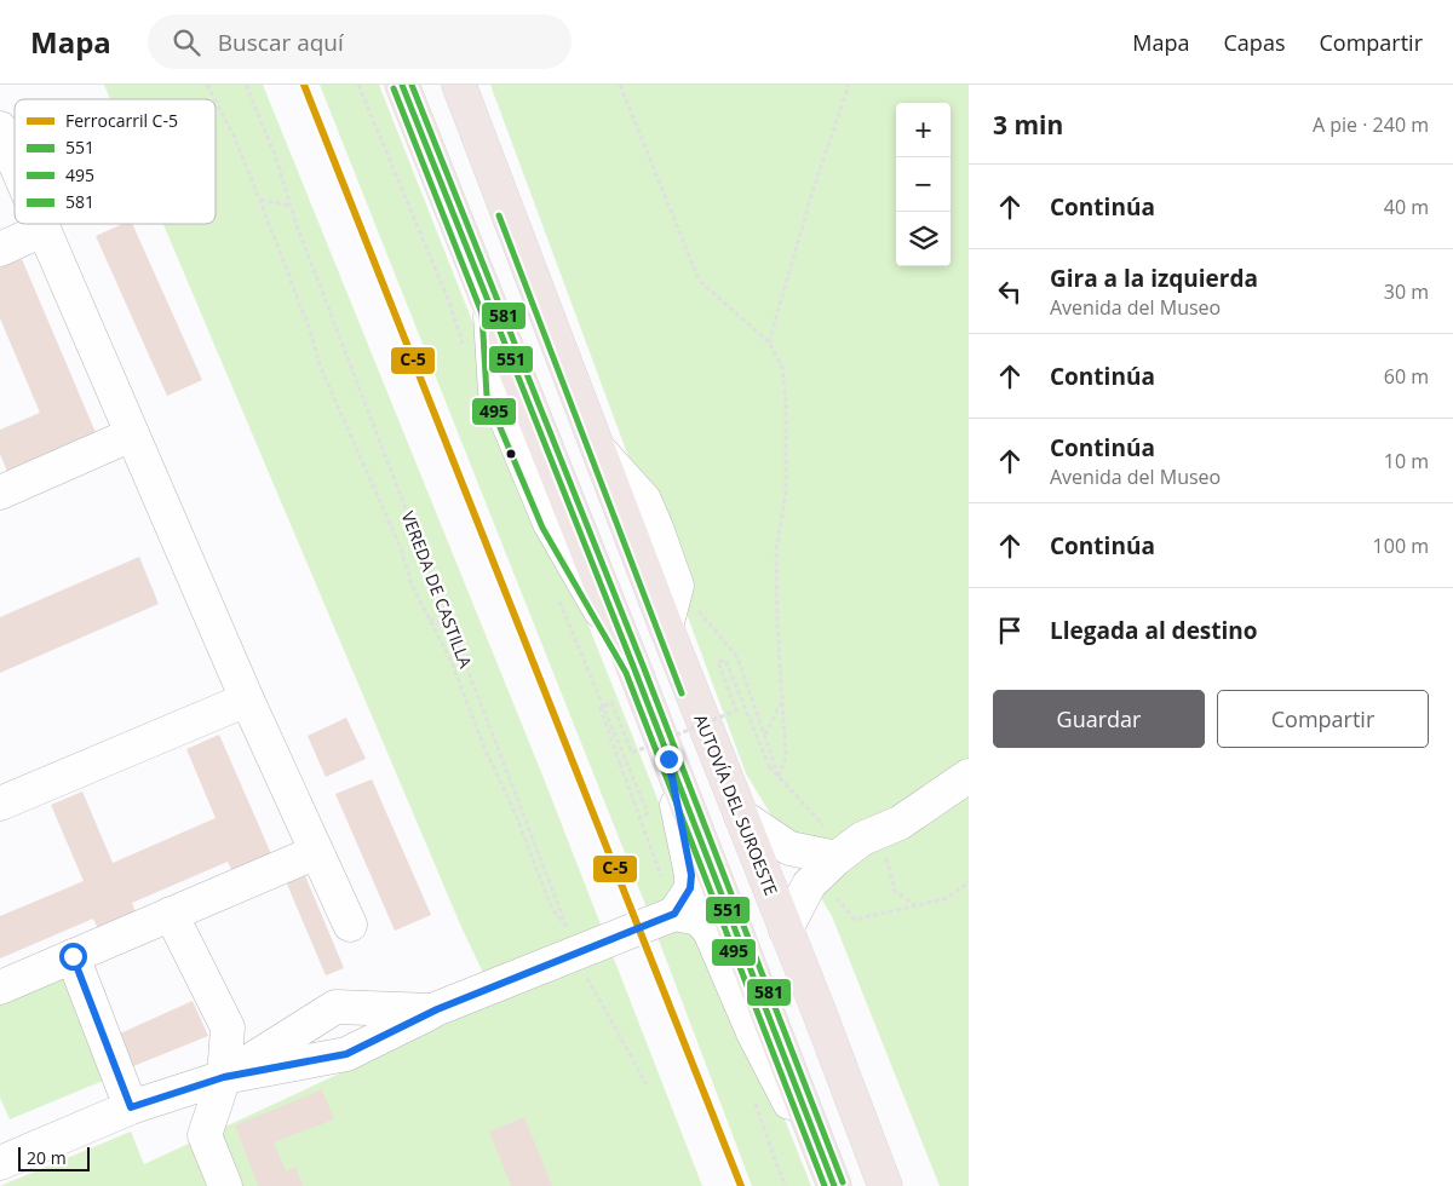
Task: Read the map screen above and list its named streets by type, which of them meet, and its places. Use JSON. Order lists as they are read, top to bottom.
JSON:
{
  "streets": {
    "highway": ["AUTOVÍA DEL SUROESTE"],
    "path": ["VEREDA DE CASTILLA"]
  },
  "lines": [
    "rail line C-5",
    "transit line 551",
    "transit line 581",
    "transit line 495"
  ],
  "legend": [
    "Ferrocarril C-5",
    "551",
    "495",
    "581"
  ],
  "scale_bar": "20 m",
  "page": {
    "header": "Mapa",
    "search": "Buscar aquí",
    "nav": ["Mapa", "Capas", "Compartir"],
    "heading": ["3 min", "A pie · 240 m"],
    "map_buttons": ["+", "−"],
    "list": [
      ["Continúa", "40 m"],
      ["Gira a la izquierda", "Avenida del Museo", "30 m"],
      ["Continúa", "60 m"],
      ["Continúa", "Avenida del Museo", "10 m"],
      ["Continúa", "100 m"],
      "Llegada al destino"
    ],
    "buttons": ["Guardar", "Compartir"],
    "scale": "20 m"
  }
}
